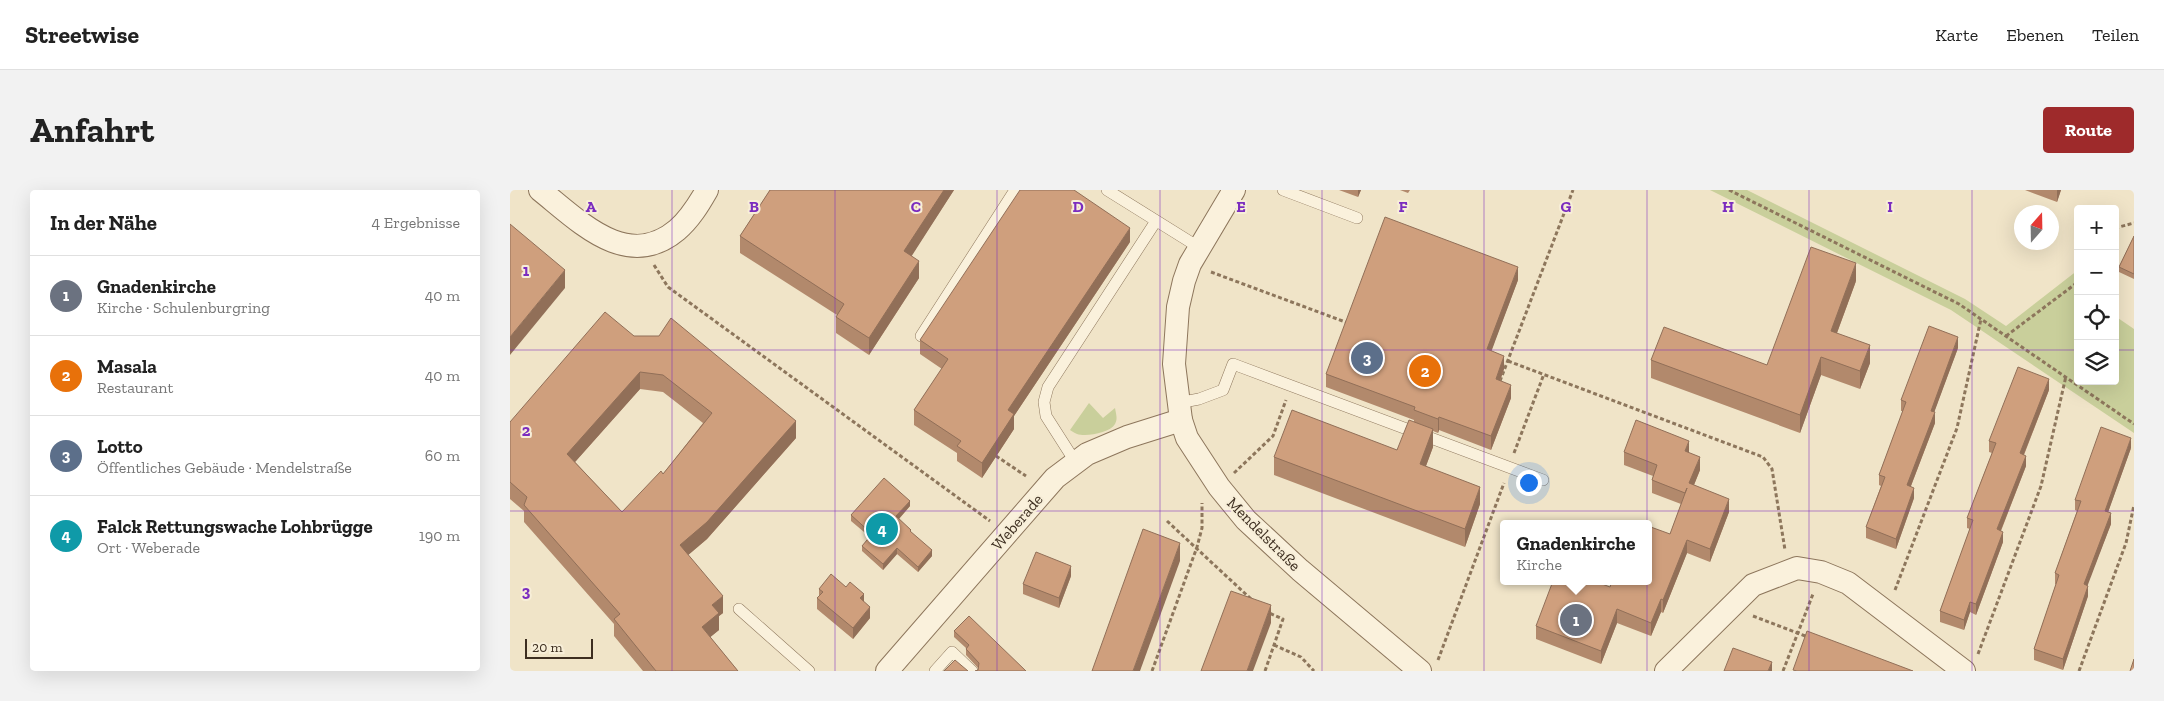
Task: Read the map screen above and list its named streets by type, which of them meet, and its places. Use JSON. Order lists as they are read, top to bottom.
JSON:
{
  "streets": {
    "street": ["Weberade", "Mendelstraße"]
  },
  "crossings": [
    ["Weberade", "Mendelstraße"]
  ],
  "scale_bar": "20 m",
  "north": "top",
  "page": {
    "header": "Streetwise",
    "nav": ["Karte", "Ebenen", "Teilen"],
    "buttons": "Route",
    "title": "Anfahrt",
    "heading": ["In der Nähe", "4 Ergebnisse"],
    "map_buttons": ["+", "−"],
    "list": [
      {
        "mark": "1",
        "name": "Gnadenkirche",
        "note": "Kirche · Schulenburgring",
        "value": "40 m"
      },
      {
        "mark": "2",
        "name": "Masala",
        "note": "Restaurant",
        "value": "40 m"
      },
      {
        "mark": "3",
        "name": "Lotto",
        "note": "Öffentliches Gebäude · Mendelstraße",
        "value": "60 m"
      },
      {
        "mark": "4",
        "name": "Falck Rettungswache Lohbrügge",
        "note": "Ort · Weberade",
        "value": "190 m"
      }
    ],
    "pins": [
      "3",
      "2",
      "4",
      "1"
    ],
    "popup": ["Gnadenkirche", "Kirche"],
    "scale": "20 m"
  },
  "grid": {
    "columns": [
      "A",
      "B",
      "C",
      "D",
      "E",
      "F",
      "G",
      "H",
      "I"
    ],
    "rows": ["1", "2", "3"]
  }
}
